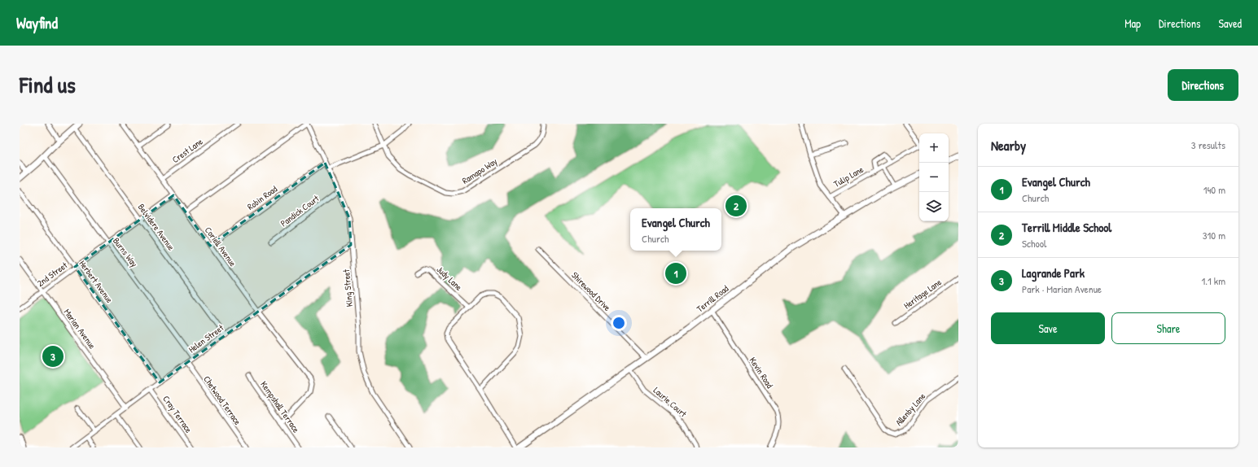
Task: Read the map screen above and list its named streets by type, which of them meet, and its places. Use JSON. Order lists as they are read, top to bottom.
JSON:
{
  "streets": {
    "street": [
      "Crest Lane",
      "Ramapo Way",
      "Tulip Lane",
      "Robin Road",
      "Pandick Court",
      "Belvidere Avenue",
      "Coriell Avenue",
      "Burns Way",
      "2nd Street",
      "Judy Lane",
      "Herbert Avenue",
      "King Street",
      "Shirewood Drive",
      "Heritage Lane",
      "Terrill Road",
      "Marian Avenue",
      "Helen Street",
      "Kevin Road",
      "Chetwood Terrace",
      "Laurie Court",
      "Kempshall Terrace",
      "Allenby Lane",
      "Cray Terrace"
    ]
  },
  "crossings": [
    ["Crest Lane", "Coriell Avenue"],
    ["Robin Road", "Coriell Avenue"],
    ["Robin Road", "King Street"],
    ["Pandick Court", "King Street"],
    ["Belvidere Avenue", "2nd Street"],
    ["Belvidere Avenue", "Helen Street"],
    ["Coriell Avenue", "2nd Street"],
    ["Coriell Avenue", "Helen Street"],
    ["Coriell Avenue", "Kempshall Terrace"],
    ["Burns Way", "2nd Street"],
    ["Burns Way", "Helen Street"],
    ["2nd Street", "Herbert Avenue"],
    ["2nd Street", "Marian Avenue"],
    ["Herbert Avenue", "Helen Street"],
    ["King Street", "Helen Street"],
    ["Shirewood Drive", "Terrill Road"],
    ["Terrill Road", "Kevin Road"],
    ["Terrill Road", "Laurie Court"],
    ["Marian Avenue", "Helen Street"],
    ["Helen Street", "Chetwood Terrace"],
    ["Helen Street", "Cray Terrace"]
  ],
  "page": {
    "header": "Wayfind",
    "nav": ["Map", "Directions", "Saved"],
    "title": "Find us",
    "buttons": [
      "Directions",
      ["Save", "Share"]
    ],
    "heading": ["Nearby", "3 results"],
    "map_buttons": ["+", "−"],
    "list": [
      {
        "mark": "1",
        "name": "Evangel Church",
        "note": "Church",
        "value": "140 m"
      },
      {
        "mark": "2",
        "name": "Terrill Middle School",
        "note": "School",
        "value": "310 m"
      },
      {
        "mark": "3",
        "name": "Lagrande Park",
        "note": "Park · Marian Avenue",
        "value": "1.1 km"
      }
    ],
    "pins": ["2", "1", "3"],
    "popup": ["Evangel Church", "Church"]
  }
}
